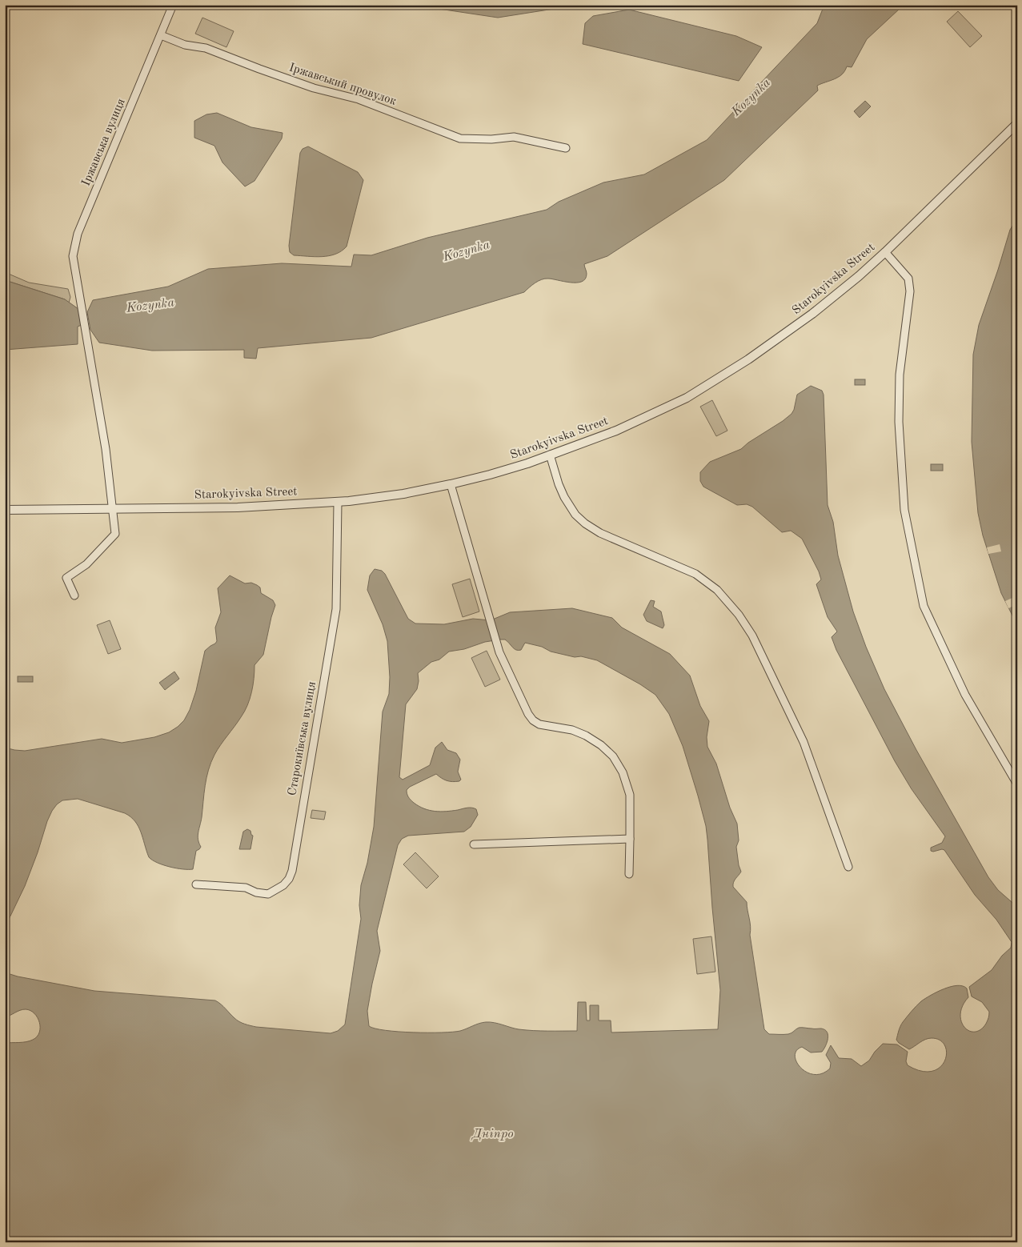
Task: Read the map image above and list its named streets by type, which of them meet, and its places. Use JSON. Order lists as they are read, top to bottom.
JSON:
{
  "streets": {
    "street": [
      "Іржавський провулок",
      "Іржавська вулиця",
      "Starokyivska Street",
      "Старокиївська вулиця"
    ]
  },
  "crossings": [
    ["Іржавський провулок", "Іржавська вулиця"],
    ["Іржавська вулиця", "Starokyivska Street"],
    ["Starokyivska Street", "Старокиївська вулиця"]
  ],
  "water": ["Kozynka", "Дніпро"]
}
